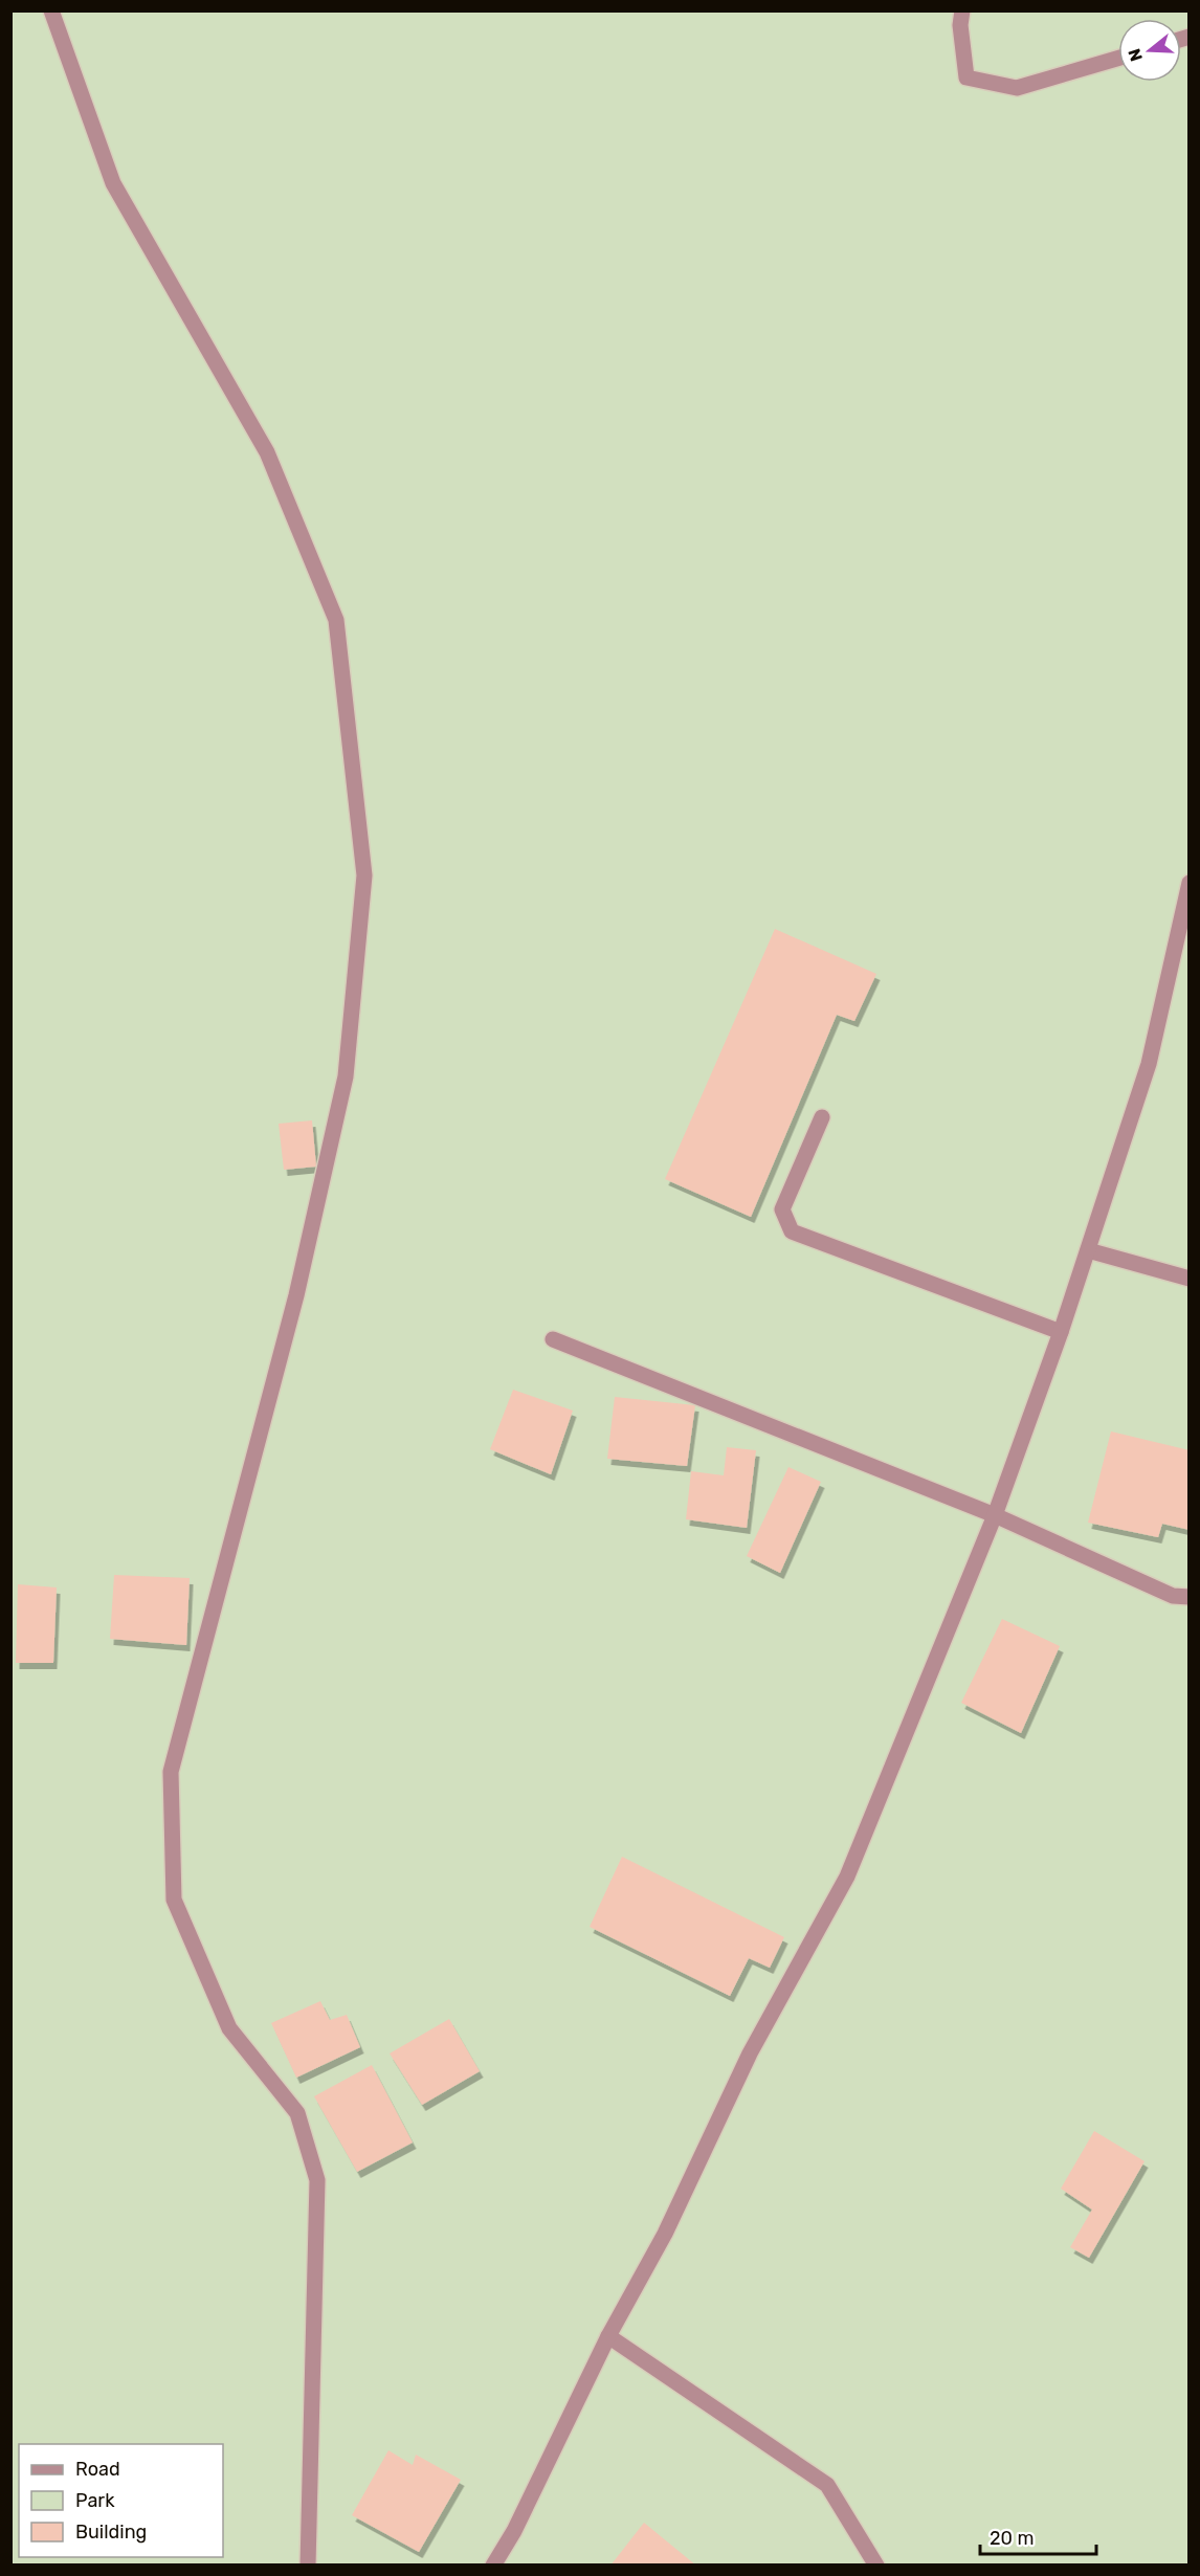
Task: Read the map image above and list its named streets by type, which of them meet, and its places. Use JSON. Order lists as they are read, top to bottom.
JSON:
{
  "legend": ["Road", "Park", "Building"],
  "scale_bar": "20 m",
  "north": "left"
}
